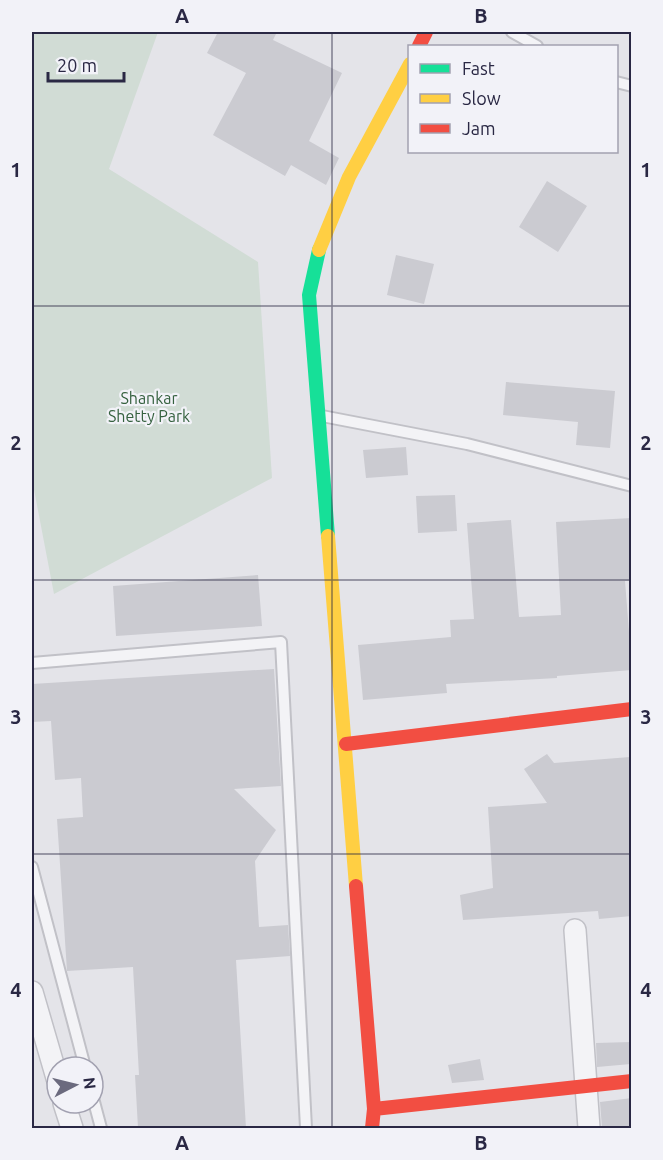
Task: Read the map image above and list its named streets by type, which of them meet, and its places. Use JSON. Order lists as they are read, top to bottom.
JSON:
{
  "parks": ["Shankar Shetty Park"],
  "legend": ["Fast", "Slow", "Jam"],
  "scale_bar": "20 m",
  "north": "right",
  "grid": {
    "columns": ["A", "B"],
    "rows": [
      "1",
      "2",
      "3",
      "4"
    ]
  }
}
